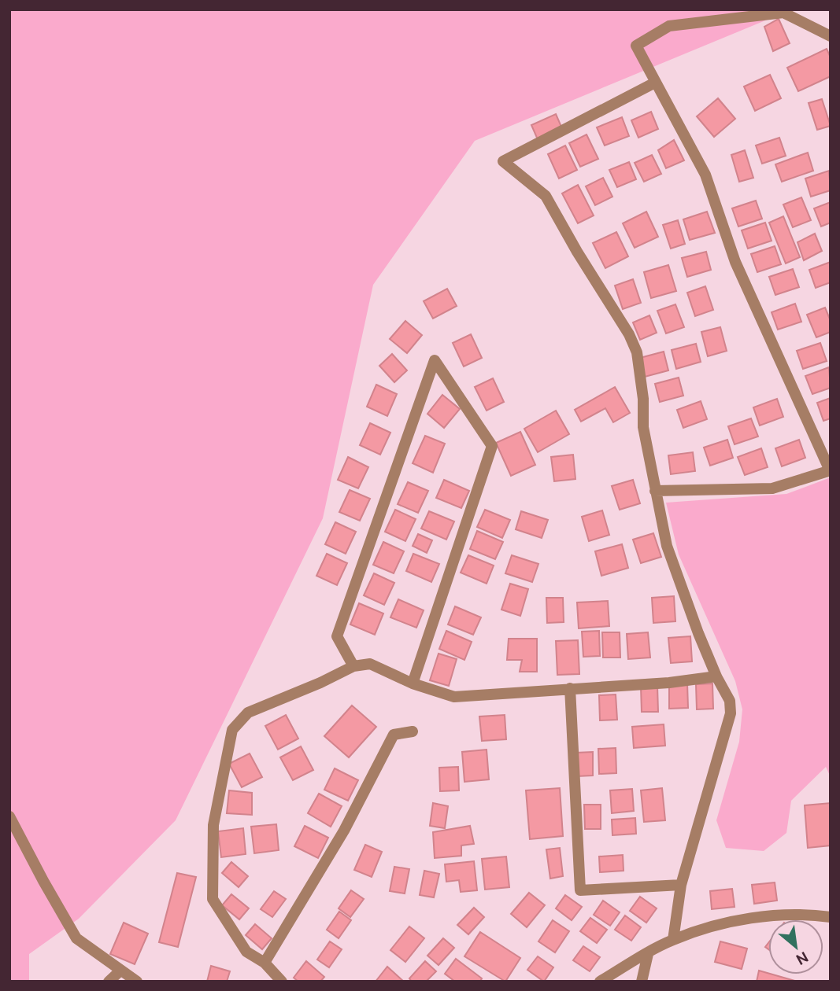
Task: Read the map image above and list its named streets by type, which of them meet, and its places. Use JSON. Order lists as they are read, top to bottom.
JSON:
{
  "north": "bottom right"
}
